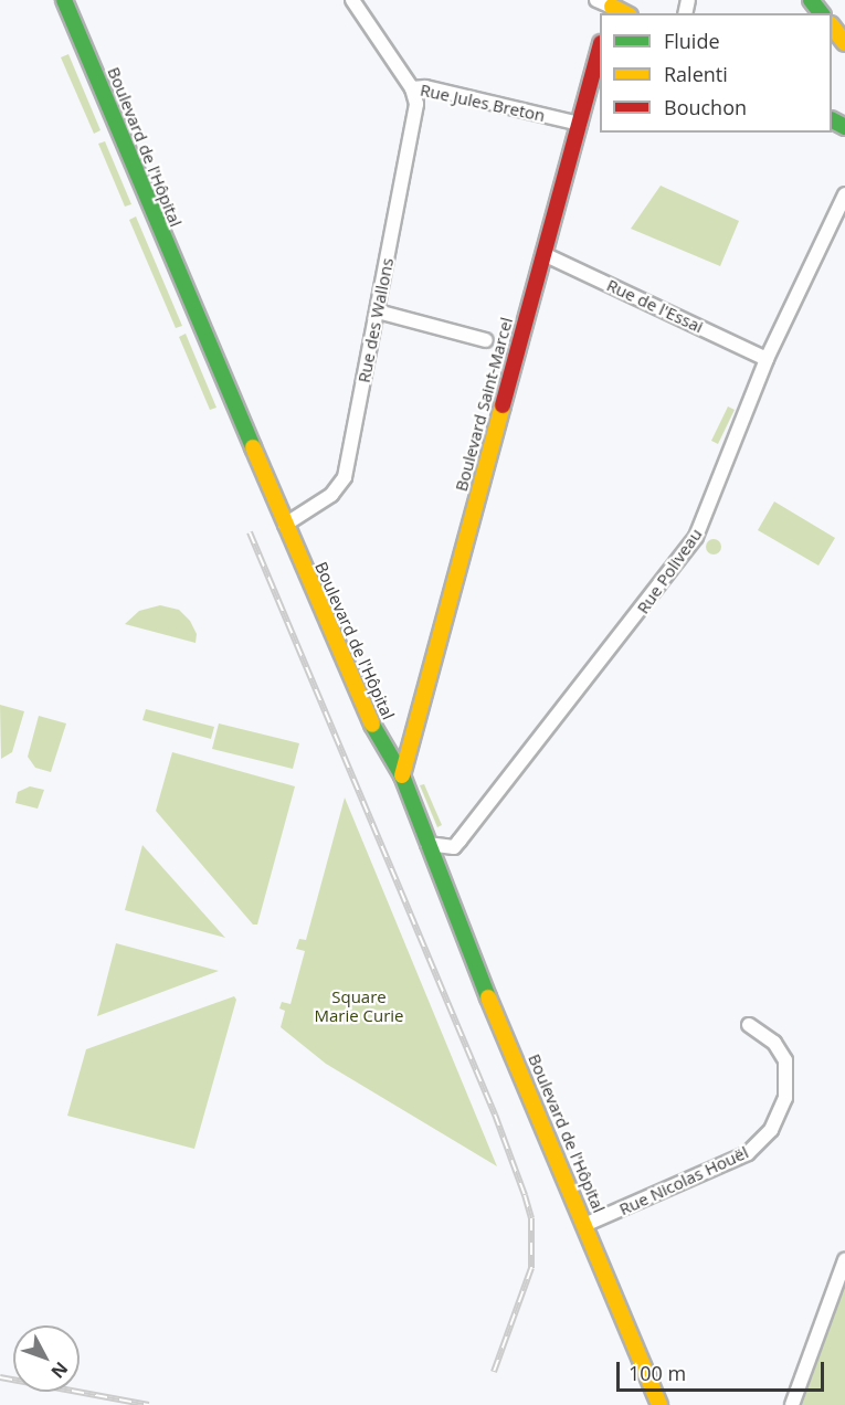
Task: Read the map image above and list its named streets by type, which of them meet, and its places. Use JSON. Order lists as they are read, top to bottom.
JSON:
{
  "streets": {
    "main road": ["Boulevard de l'Hôpital", "Boulevard Saint-Marcel"],
    "street": [
      "Rue Jules Breton",
      "Rue de l'Essai",
      "Rue des Wallons",
      "Rue Poliveau",
      "Rue Nicolas Houël"
    ]
  },
  "crossings": [
    ["Rue Jules Breton", "Rue des Wallons"],
    ["Rue Jules Breton", "Boulevard Saint-Marcel"],
    ["Boulevard de l'Hôpital", "Rue des Wallons"],
    ["Boulevard de l'Hôpital", "Boulevard Saint-Marcel"],
    ["Boulevard de l'Hôpital", "Rue Poliveau"],
    ["Boulevard de l'Hôpital", "Rue Nicolas Houël"],
    ["Rue de l'Essai", "Boulevard Saint-Marcel"],
    ["Rue de l'Essai", "Rue Poliveau"]
  ],
  "parks": ["Square Marie Curie"],
  "legend": ["Fluide", "Ralenti", "Bouchon"],
  "scale_bar": "100 m",
  "north": "bottom right"
}
